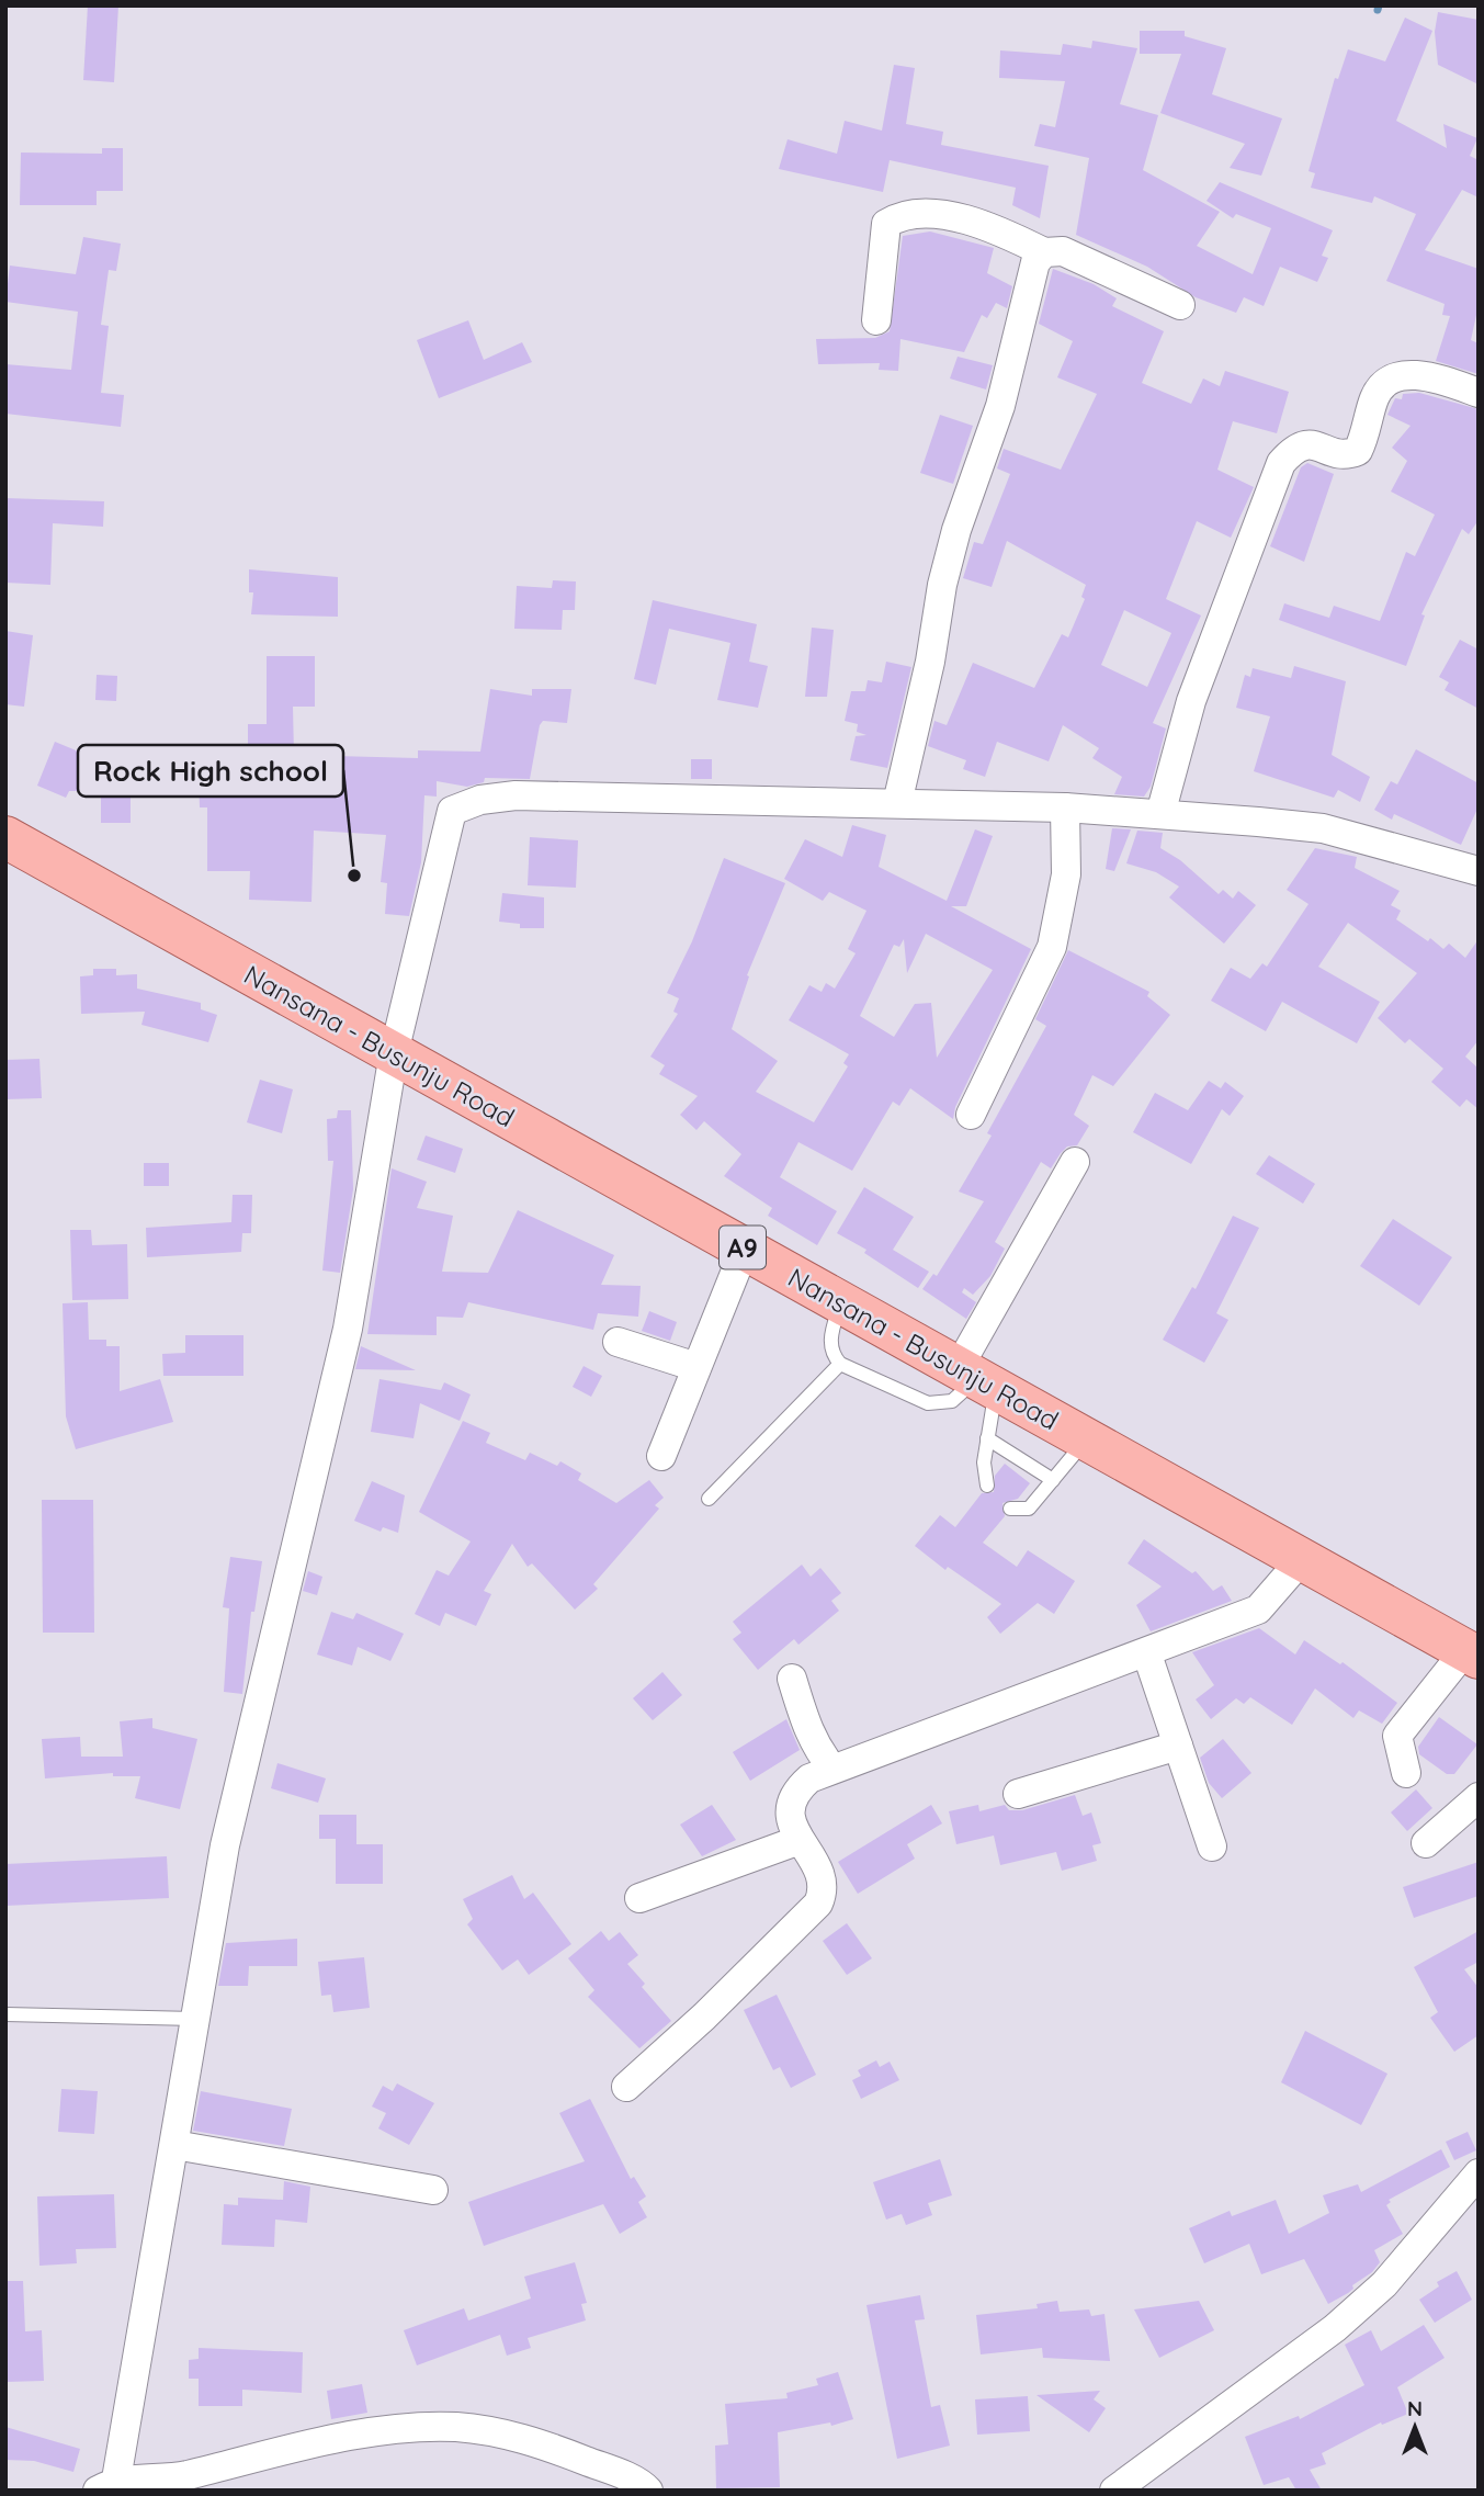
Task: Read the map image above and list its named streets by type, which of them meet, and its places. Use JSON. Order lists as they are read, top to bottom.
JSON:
{
  "streets": {
    "main road": ["Nansana - Busunju Road", "A9"]
  },
  "places": ["Rock High school"],
  "north": "top"
}
